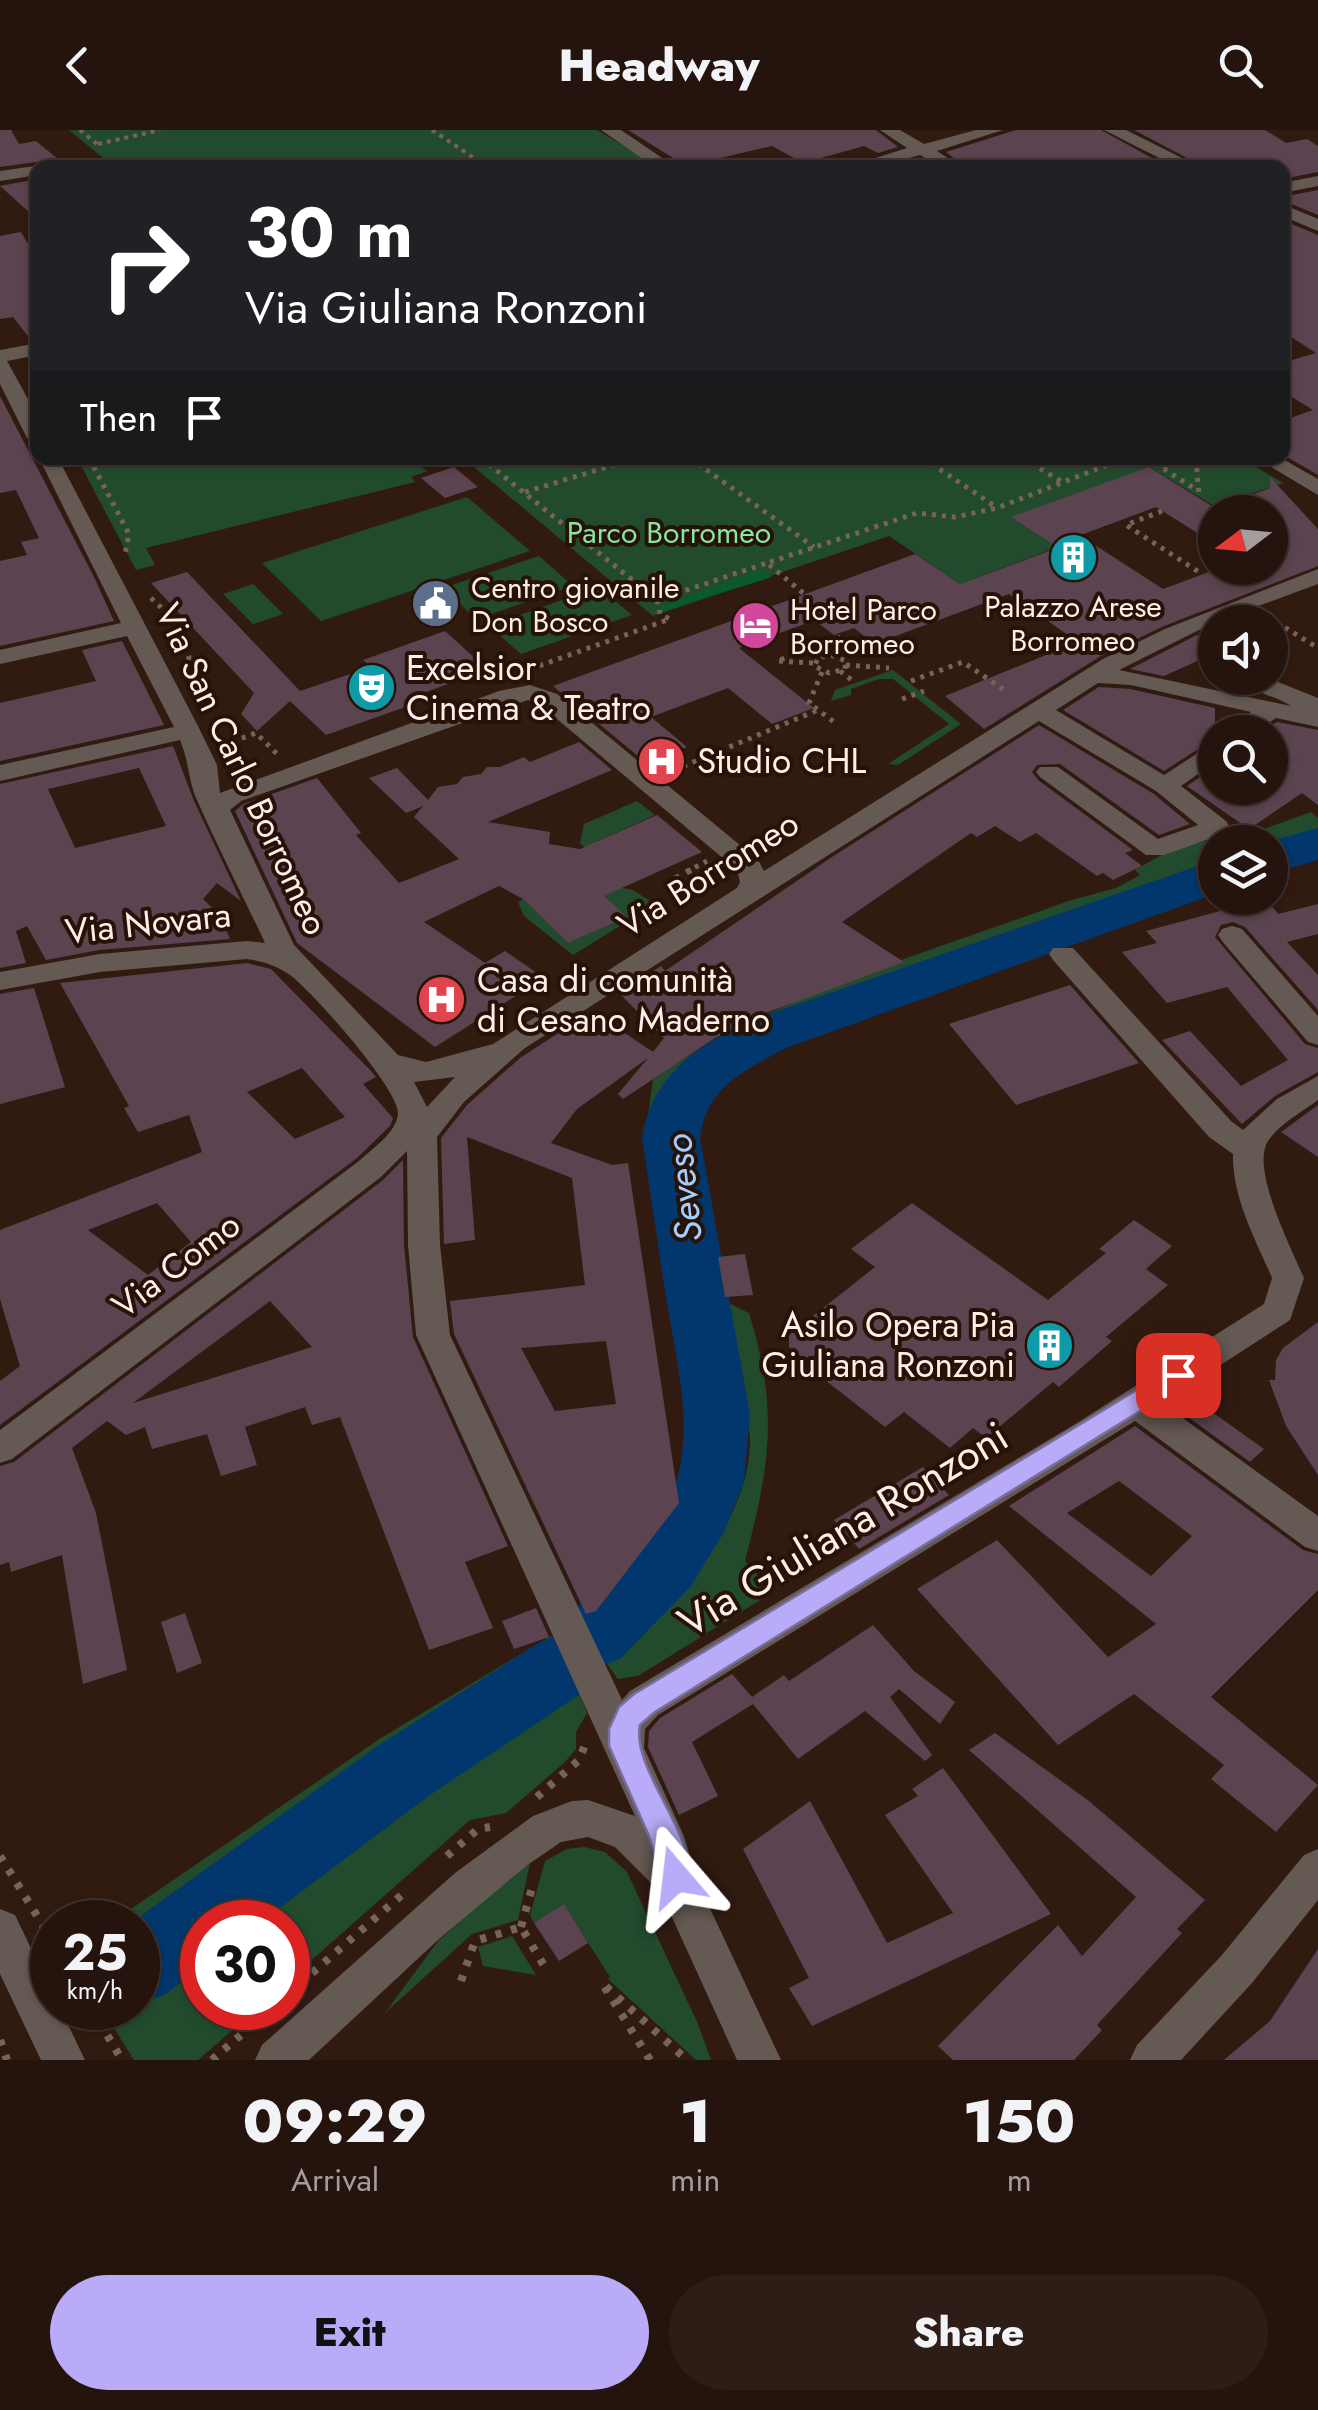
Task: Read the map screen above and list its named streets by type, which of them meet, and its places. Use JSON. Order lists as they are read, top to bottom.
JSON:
{
  "streets": {
    "street": [
      "Via San Carlo Borromeo",
      "Via Borromeo",
      "Via Novara",
      "Via Como",
      "Via Giuliana Ronzoni"
    ]
  },
  "crossings": [
    ["Via San Carlo Borromeo", "Via Borromeo"],
    ["Via San Carlo Borromeo", "Via Novara"],
    ["Via San Carlo Borromeo", "Via Como"],
    ["Via San Carlo Borromeo", "Via Giuliana Ronzoni"],
    ["Via Borromeo", "Via Como"]
  ],
  "water": ["Seveso"],
  "parks": ["Parco Borromeo"],
  "places": {
    "building": ["Palazzo Arese Borromeo", "Asilo Opera Pia Giuliana Ronzoni"],
    "public building": ["Centro giovanile Don Bosco"],
    "hotel": ["Hotel Parco Borromeo"],
    "theatre": ["Excelsior Cinema & Teatro"],
    "hospital": ["Studio CHL", "Casa di comunità di Cesano Maderno"]
  },
  "north": "left",
  "page": {
    "header": "Headway",
    "turn": ["30 m", "Via Giuliana Ronzoni"],
    "then": "Then",
    "speed": "25 km/h",
    "limit": "30",
    "eta": [
      "09:29",
      "Arrival",
      "1",
      "min",
      "150",
      "m"
    ],
    "buttons": ["Exit", "Share"]
  }
}
